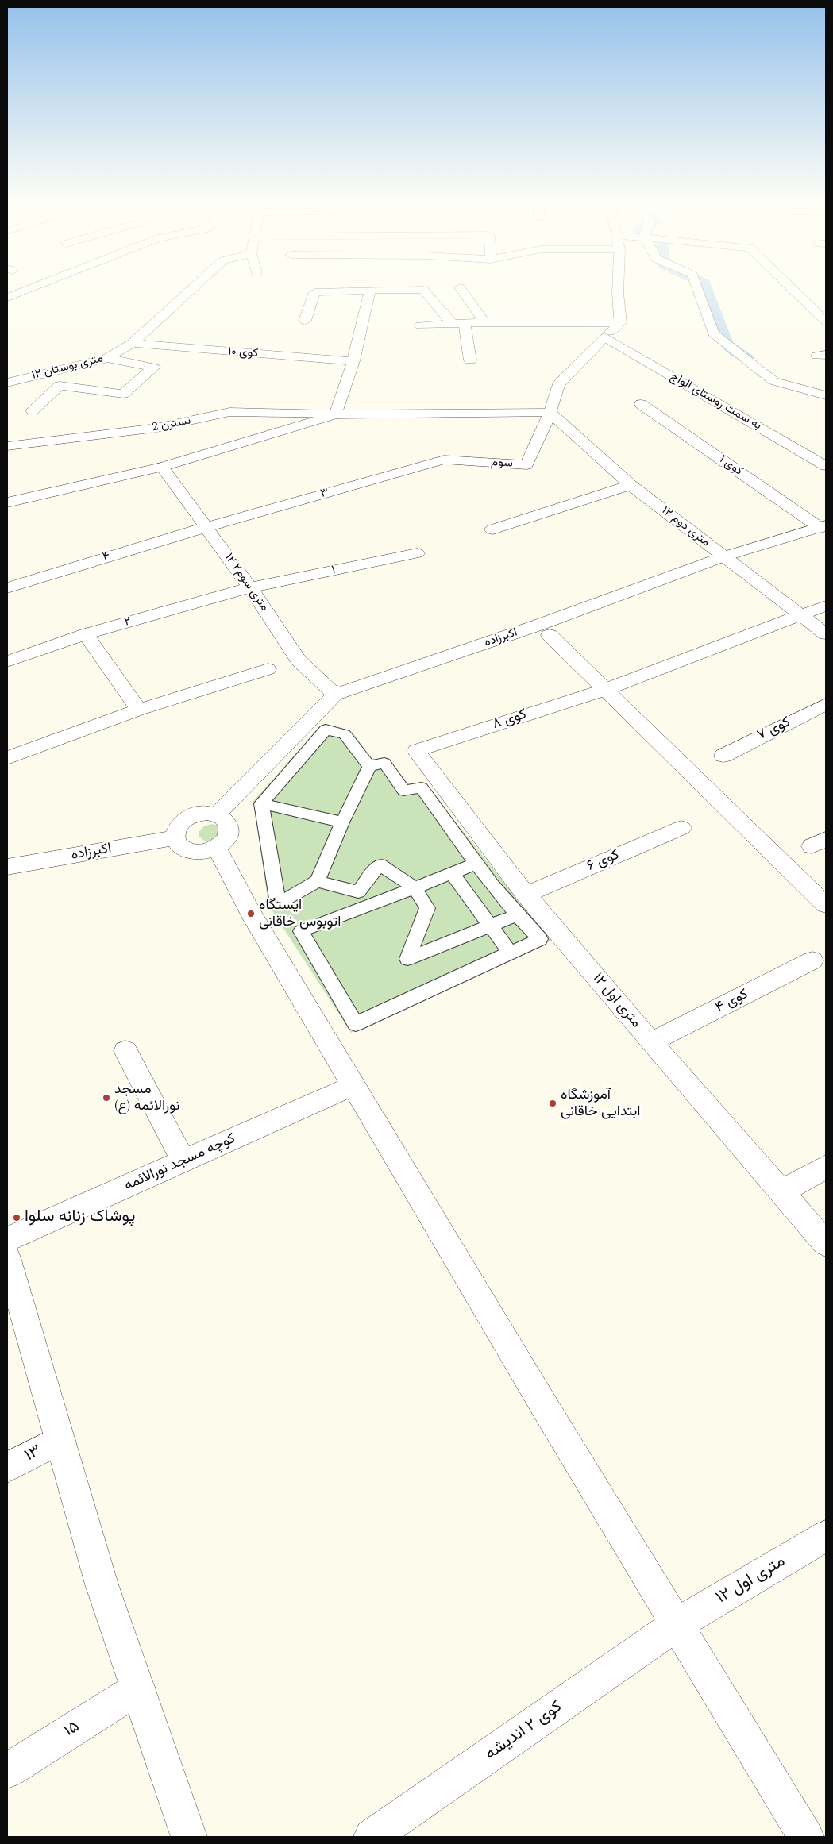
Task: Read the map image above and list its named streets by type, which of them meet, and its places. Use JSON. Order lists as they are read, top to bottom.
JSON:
{
  "streets": {
    "street": [
      "کوی ۱۰",
      "۱۲ متری بوستان",
      "به سمت روستای الواج",
      "نسترن 2",
      "سوم",
      "کوی ۱",
      "۳",
      "۱۲ متری دوم",
      "۴",
      "۱",
      "۱۲ متری سوم۲",
      "۲",
      "اکبرزاده",
      "کوی ۸",
      "کوی ۷",
      "کوی ۶",
      "۱۲ متری اول",
      "کوی ۴",
      "کوچه مسجد نورالائمه",
      "۱۳",
      "۱۵",
      "کوی ۲ اندیشه"
    ]
  },
  "crossings": [
    ["کوی ۱۰", "۱۲ متری بوستان"],
    ["سوم", "۳"],
    ["سوم", "۱۲ متری دوم"],
    ["کوی ۱", "اکبرزاده"],
    ["۳", "۴"],
    ["۳", "۱۲ متری سوم۲"],
    ["۱۲ متری دوم", "اکبرزاده"],
    ["۱۲ متری دوم", "کوی ۸"],
    ["۴", "۱۲ متری سوم۲"],
    ["۱", "۱۲ متری سوم۲"],
    ["۱", "۲"],
    ["۱۲ متری سوم۲", "۲"],
    ["۱۲ متری سوم۲", "اکبرزاده"],
    ["کوی ۸", "۱۲ متری اول"],
    ["کوی ۶", "۱۲ متری اول"],
    ["۱۲ متری اول", "کوی ۴"],
    ["۱۲ متری اول", "کوی ۲ اندیشه"]
  ],
  "places": [
    "ایستگاه اتوبوس خاقانی",
    "مسجد نورالائمه (ع)",
    "آموزشگاه ابتدایی خاقانی",
    "پوشاک زنانه سلوا"
  ]
}
